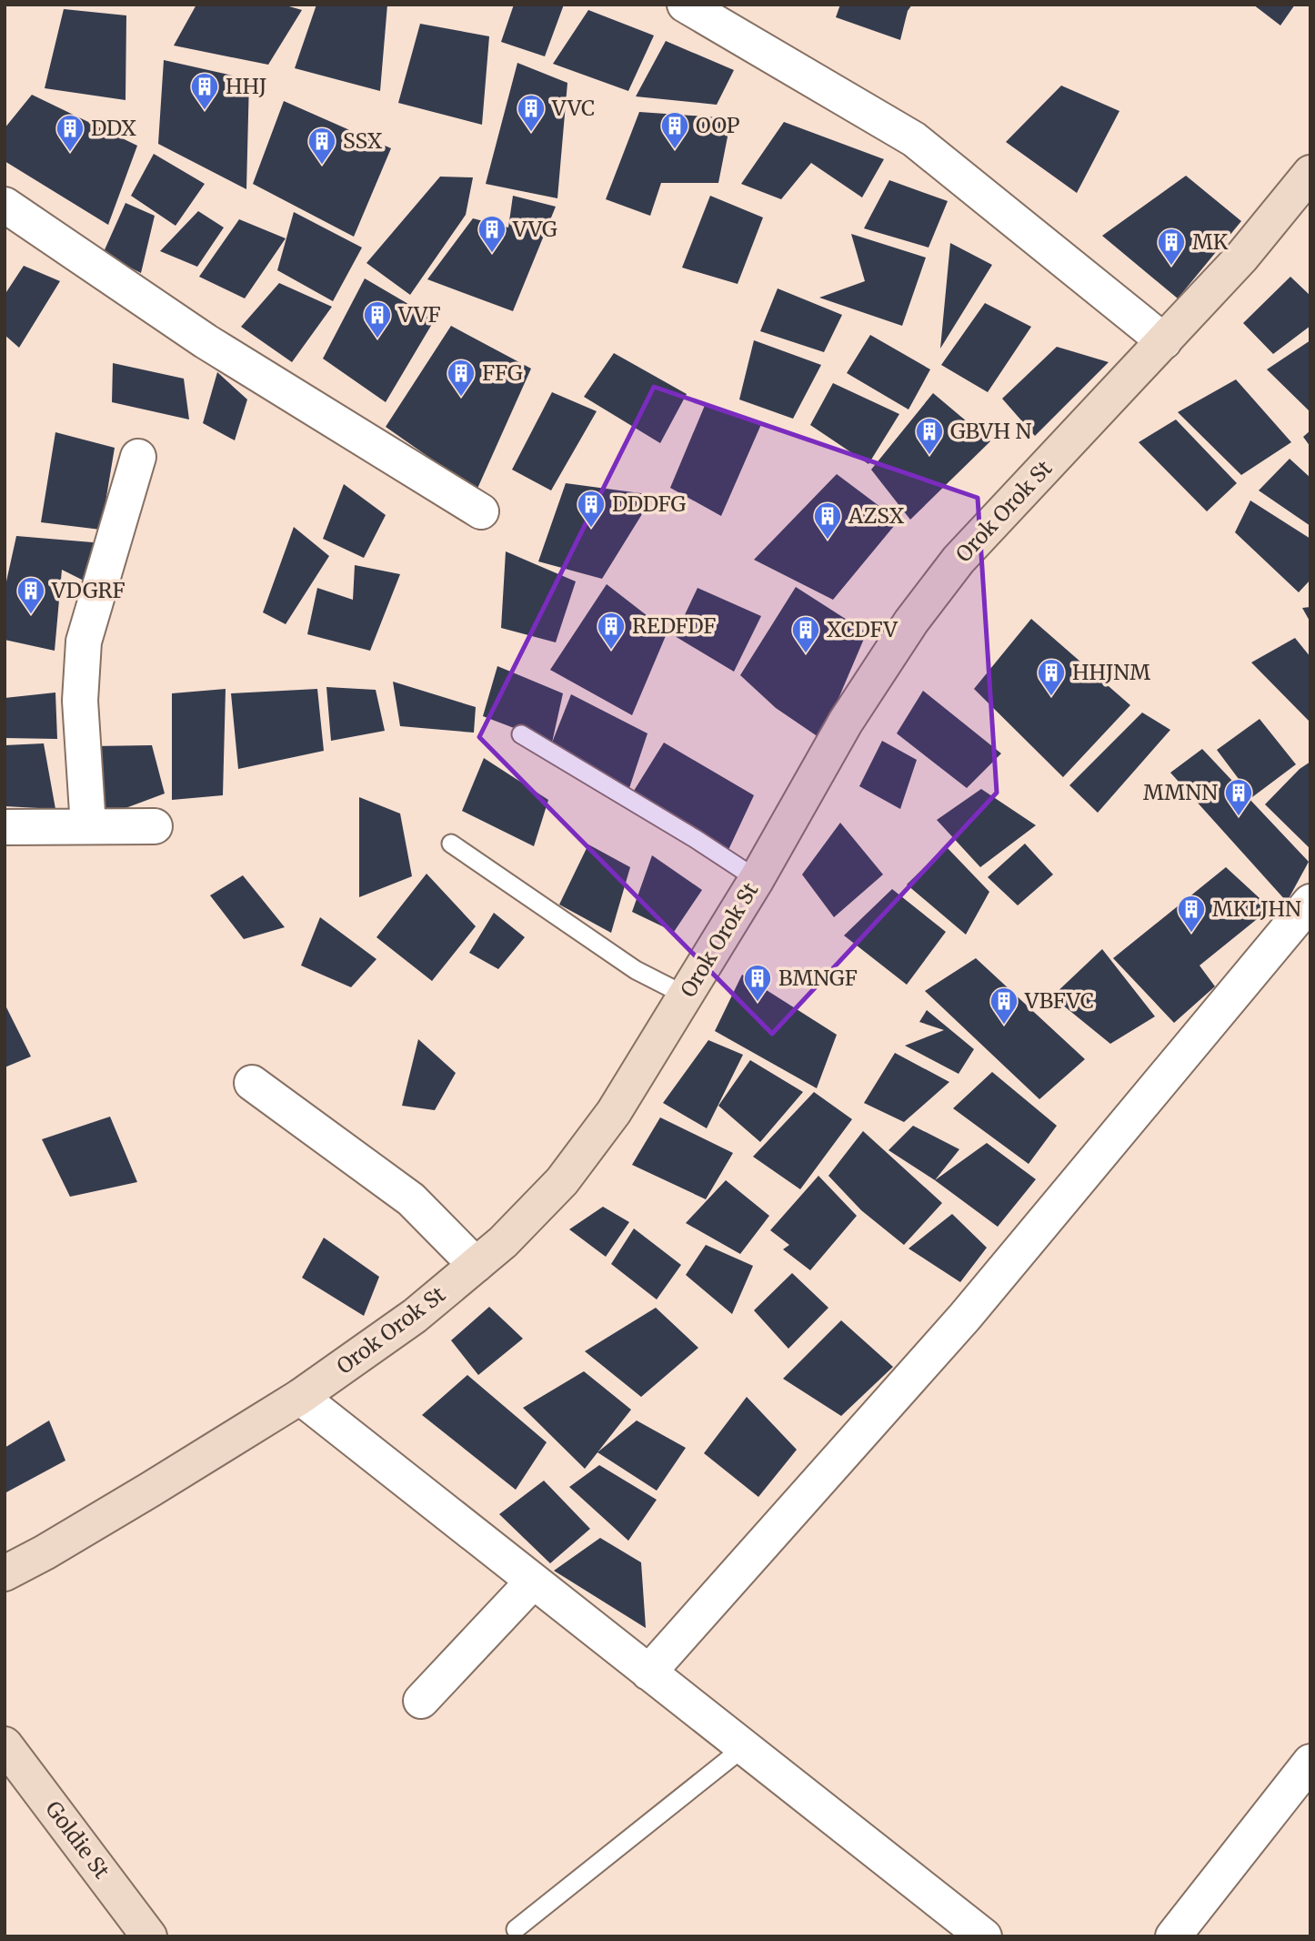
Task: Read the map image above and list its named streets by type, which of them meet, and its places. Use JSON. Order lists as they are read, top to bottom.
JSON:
{
  "streets": {
    "main road": ["Orok Orok St", "Goldie St"]
  },
  "places": {
    "building": [
      "HHJ",
      "VVC",
      "OOP",
      "DDX",
      "SSX",
      "VVG",
      "MK",
      "VVF",
      "FFG",
      "GBVH N",
      "DDDFG",
      "AZSX",
      "VDGRF",
      "REDFDF",
      "XCDFV",
      "HHJNM",
      "MMNN",
      "MKLJHN",
      "BMNGF",
      "VBFVC"
    ]
  }
}
